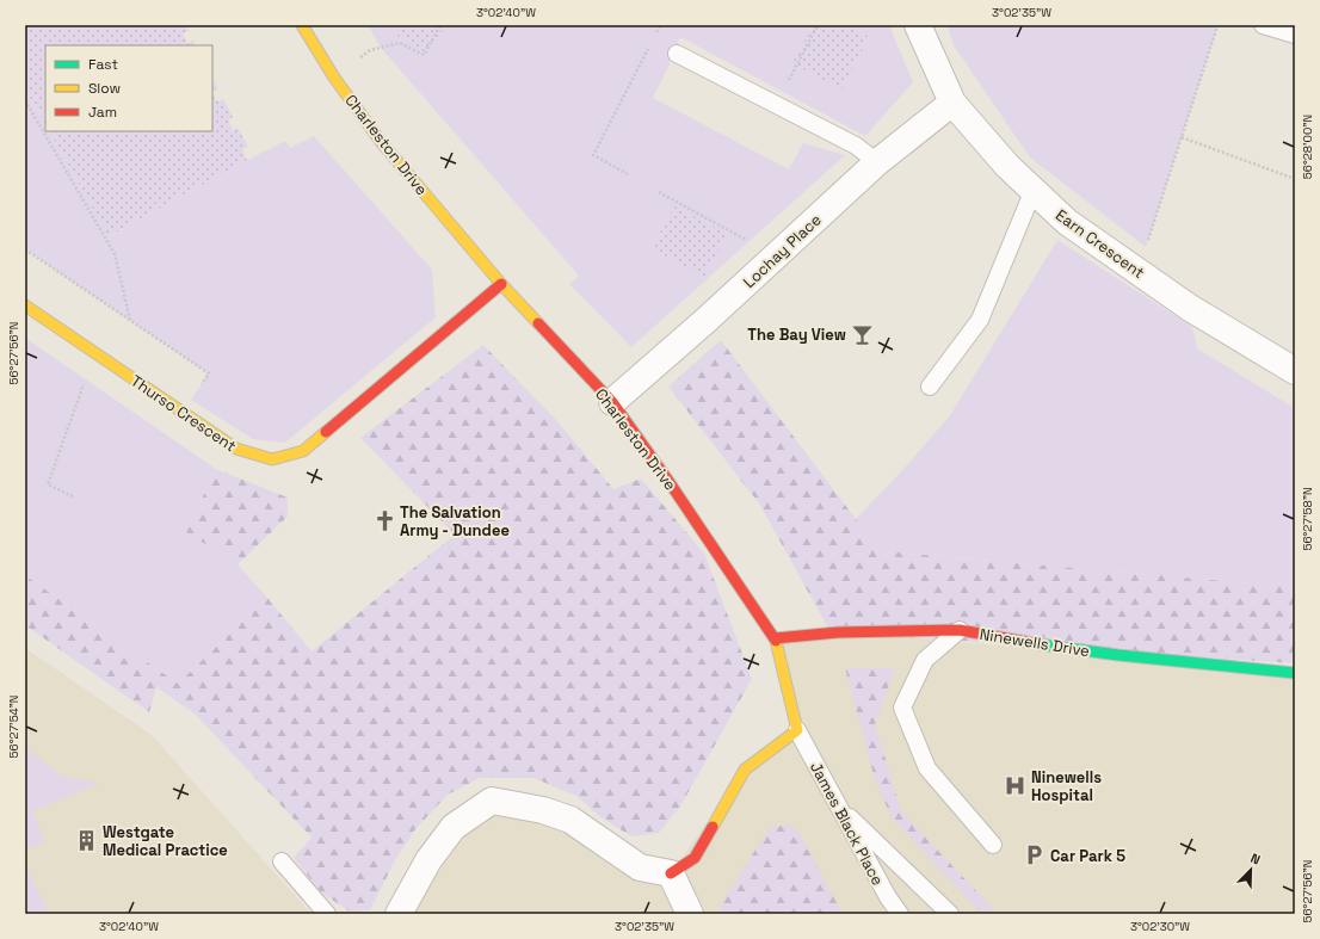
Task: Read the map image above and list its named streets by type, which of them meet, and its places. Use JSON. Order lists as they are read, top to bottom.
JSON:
{
  "streets": {
    "street": [
      "Charleston Drive",
      "Earn Crescent",
      "Lochay Place",
      "Thurso Crescent",
      "Ninewells Drive"
    ],
    "lane": ["James Black Place"]
  },
  "crossings": [
    ["Charleston Drive", "Lochay Place"],
    ["Charleston Drive", "Thurso Crescent"],
    ["Charleston Drive", "Ninewells Drive"],
    ["Charleston Drive", "James Black Place"],
    ["Earn Crescent", "Lochay Place"]
  ],
  "places": {
    "bar": ["The Bay View"],
    "church": ["The Salvation Army - Dundee"],
    "hospital": ["Ninewells Hospital"],
    "building": ["Westgate Medical Practice"],
    "parking": ["Car Park 5"]
  },
  "legend": ["Fast", "Slow", "Jam"],
  "north": "top right",
  "coordinates": [
    "3°02'40\"W",
    "3°02'35\"W",
    "56°28'00\"N",
    "56°27'56\"N",
    "56°27'58\"N",
    "56°27'54\"N",
    "3°02'30\"W"
  ]
}
